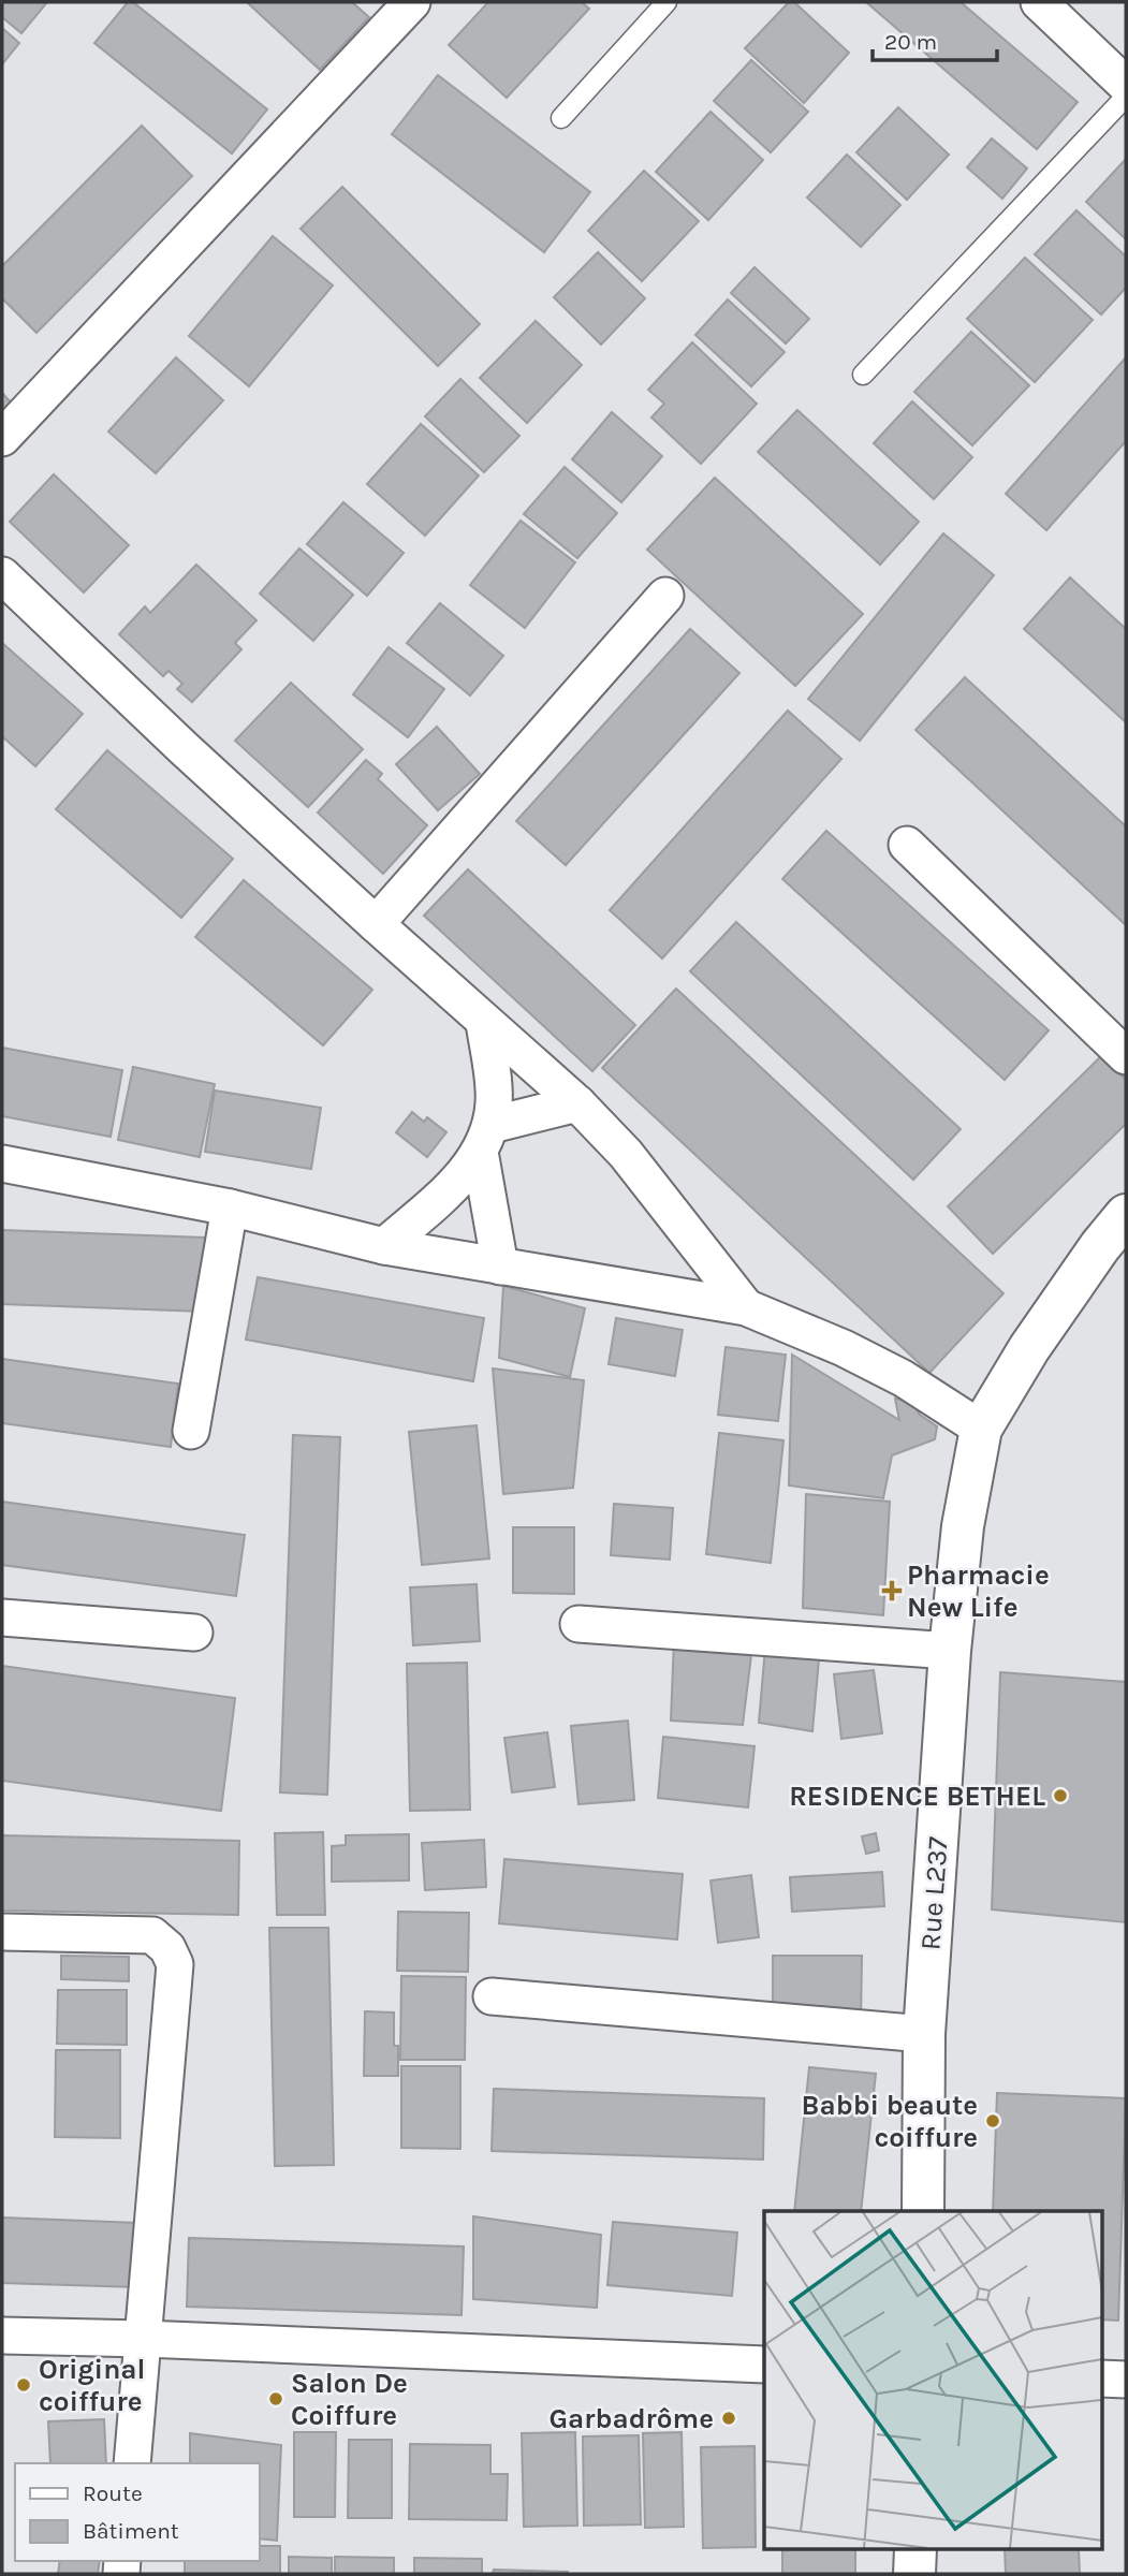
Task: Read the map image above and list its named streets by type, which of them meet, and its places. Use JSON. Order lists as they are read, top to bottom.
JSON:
{
  "streets": {
    "street": ["Rue L237"]
  },
  "places": {
    "health": ["Pharmacie New Life"],
    "other": [
      "RESIDENCE BETHEL",
      "Babbi beaute coiffure",
      "Original coiffure",
      "Salon De Coiffure",
      "Garbadrôme"
    ]
  },
  "legend": ["Route", "Bâtiment"],
  "scale_bar": "20 m"
}
